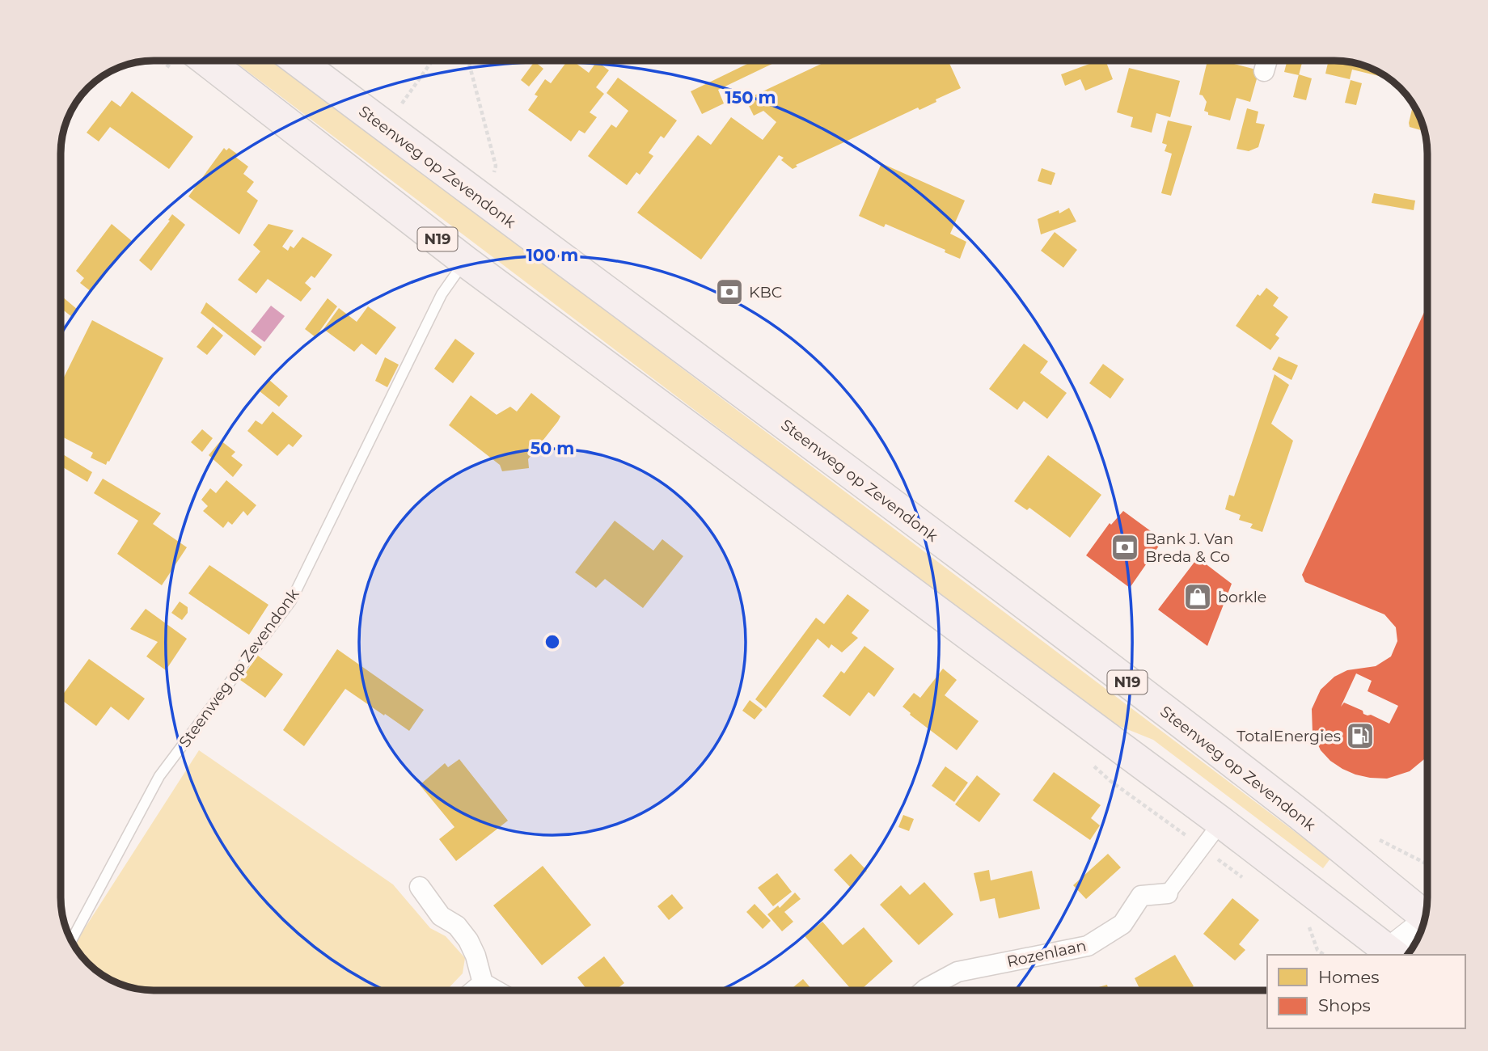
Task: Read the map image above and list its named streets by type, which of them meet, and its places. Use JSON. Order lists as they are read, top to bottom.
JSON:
{
  "streets": {
    "main road": ["Steenweg op Zevendonk", "N19"],
    "street": ["Rozenlaan"]
  },
  "crossings": [
    ["Steenweg op Zevendonk", "N19"]
  ],
  "places": {
    "bank": ["KBC", "Bank J. Van Breda & Co"],
    "shop": ["borkle"],
    "fuel station": ["TotalEnergies"]
  },
  "legend": ["Homes", "Shops"],
  "rings": ["150 m", "100 m", "50 m"]
}
